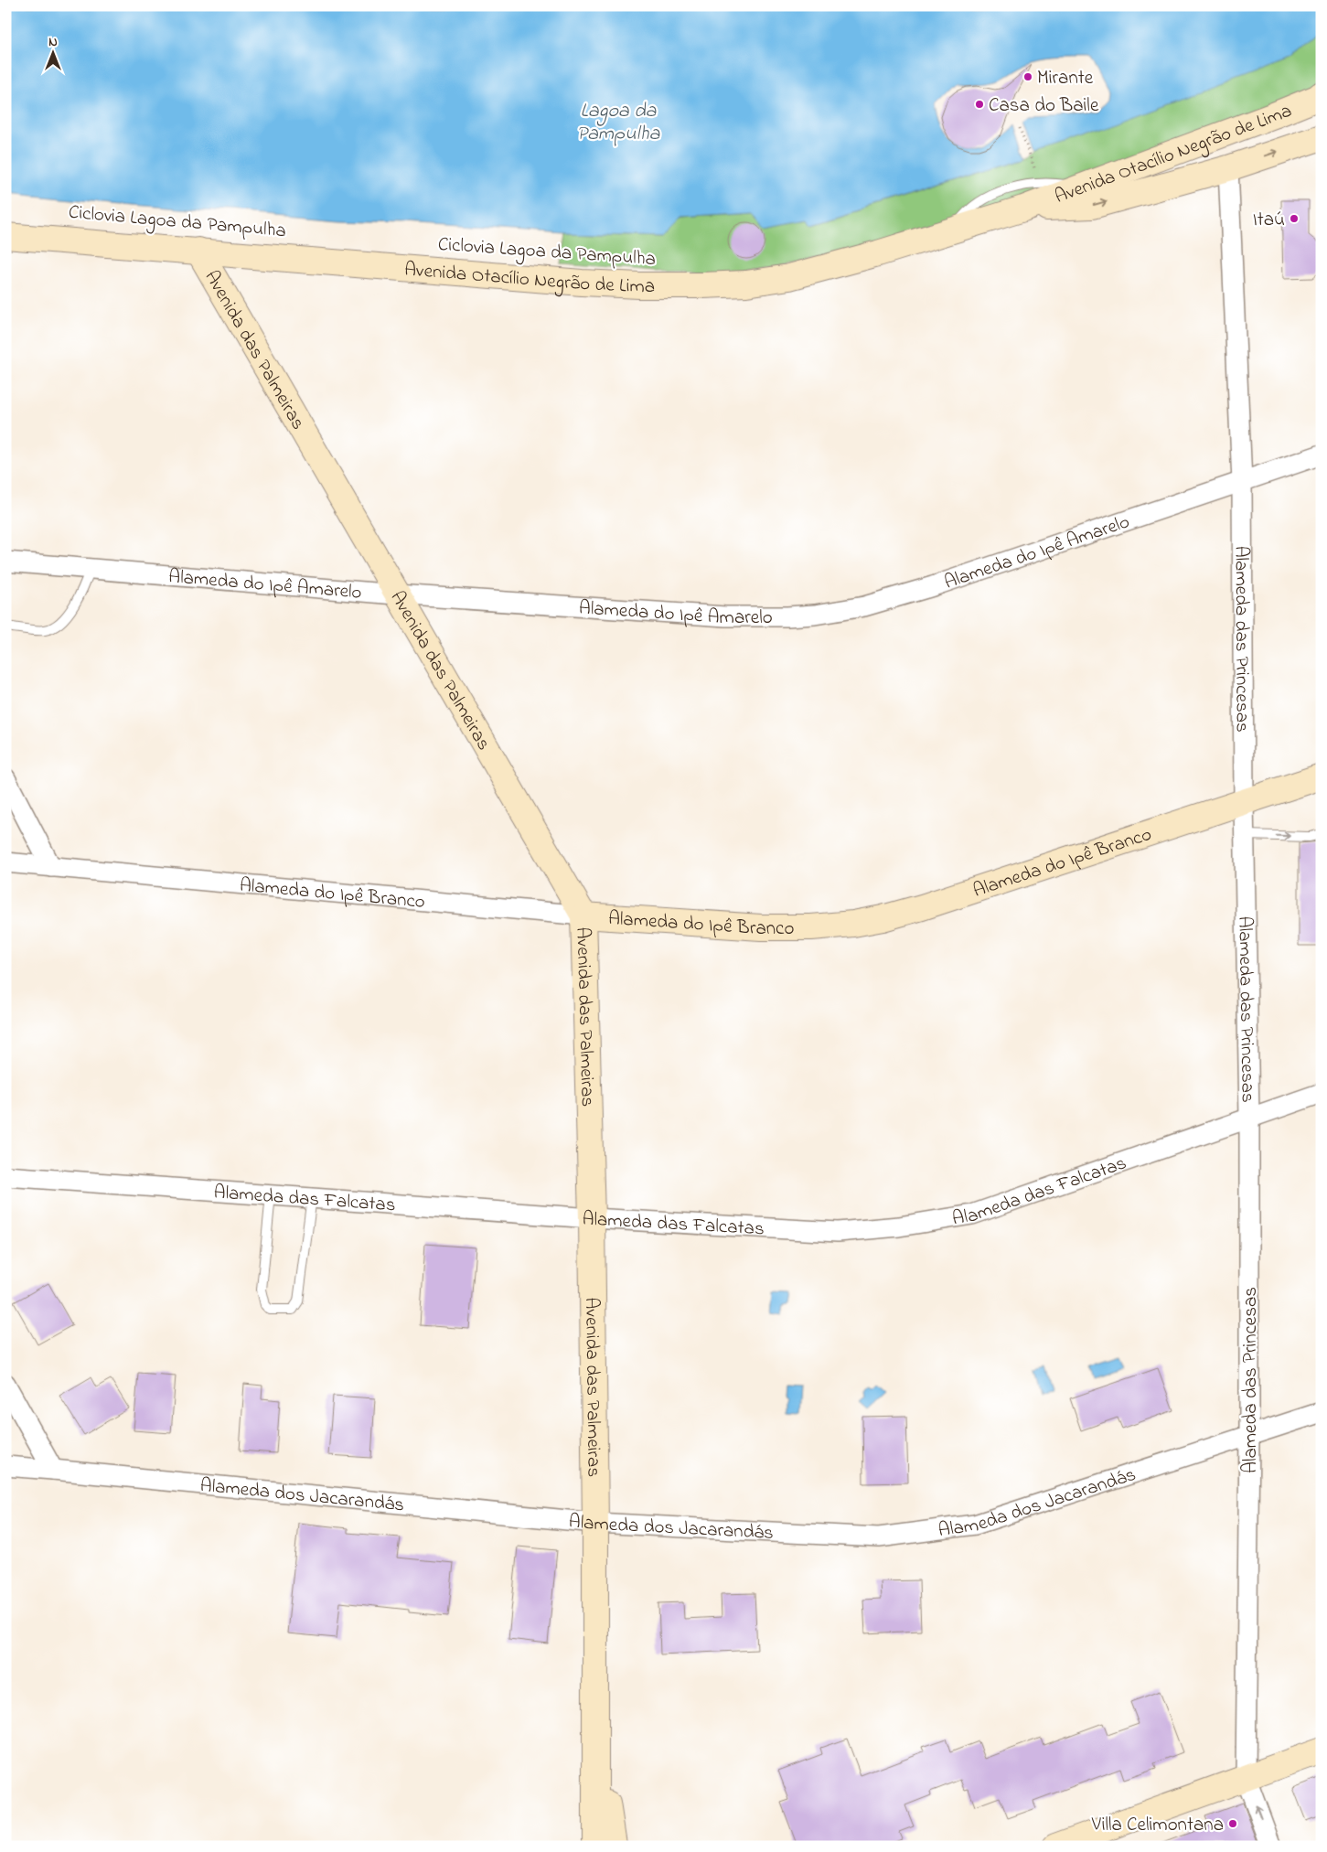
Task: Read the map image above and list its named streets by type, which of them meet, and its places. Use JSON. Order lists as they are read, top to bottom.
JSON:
{
  "streets": {
    "street": [
      "Avenida Otacílio Negrão de Lima",
      "Avenida das Palmeiras",
      "Alameda do Ipê Amarelo",
      "Alameda das Princesas",
      "Alameda do Ipê Branco",
      "Alameda das Falcatas",
      "Alameda dos Jacarandás"
    ]
  },
  "crossings": [
    ["Avenida Otacílio Negrão de Lima", "Avenida das Palmeiras"],
    ["Avenida Otacílio Negrão de Lima", "Alameda das Princesas"],
    ["Avenida das Palmeiras", "Alameda do Ipê Amarelo"],
    ["Avenida das Palmeiras", "Alameda do Ipê Branco"],
    ["Avenida das Palmeiras", "Alameda das Falcatas"],
    ["Avenida das Palmeiras", "Alameda dos Jacarandás"],
    ["Alameda do Ipê Amarelo", "Alameda das Princesas"],
    ["Alameda das Princesas", "Alameda do Ipê Branco"],
    ["Alameda das Princesas", "Alameda das Falcatas"],
    ["Alameda das Princesas", "Alameda dos Jacarandás"]
  ],
  "water": ["Lagoa da Pampulha"],
  "places": [
    "Mirante",
    "Casa do Baile",
    "Itaú",
    "Villa Celimontana"
  ],
  "north": "top"
}
